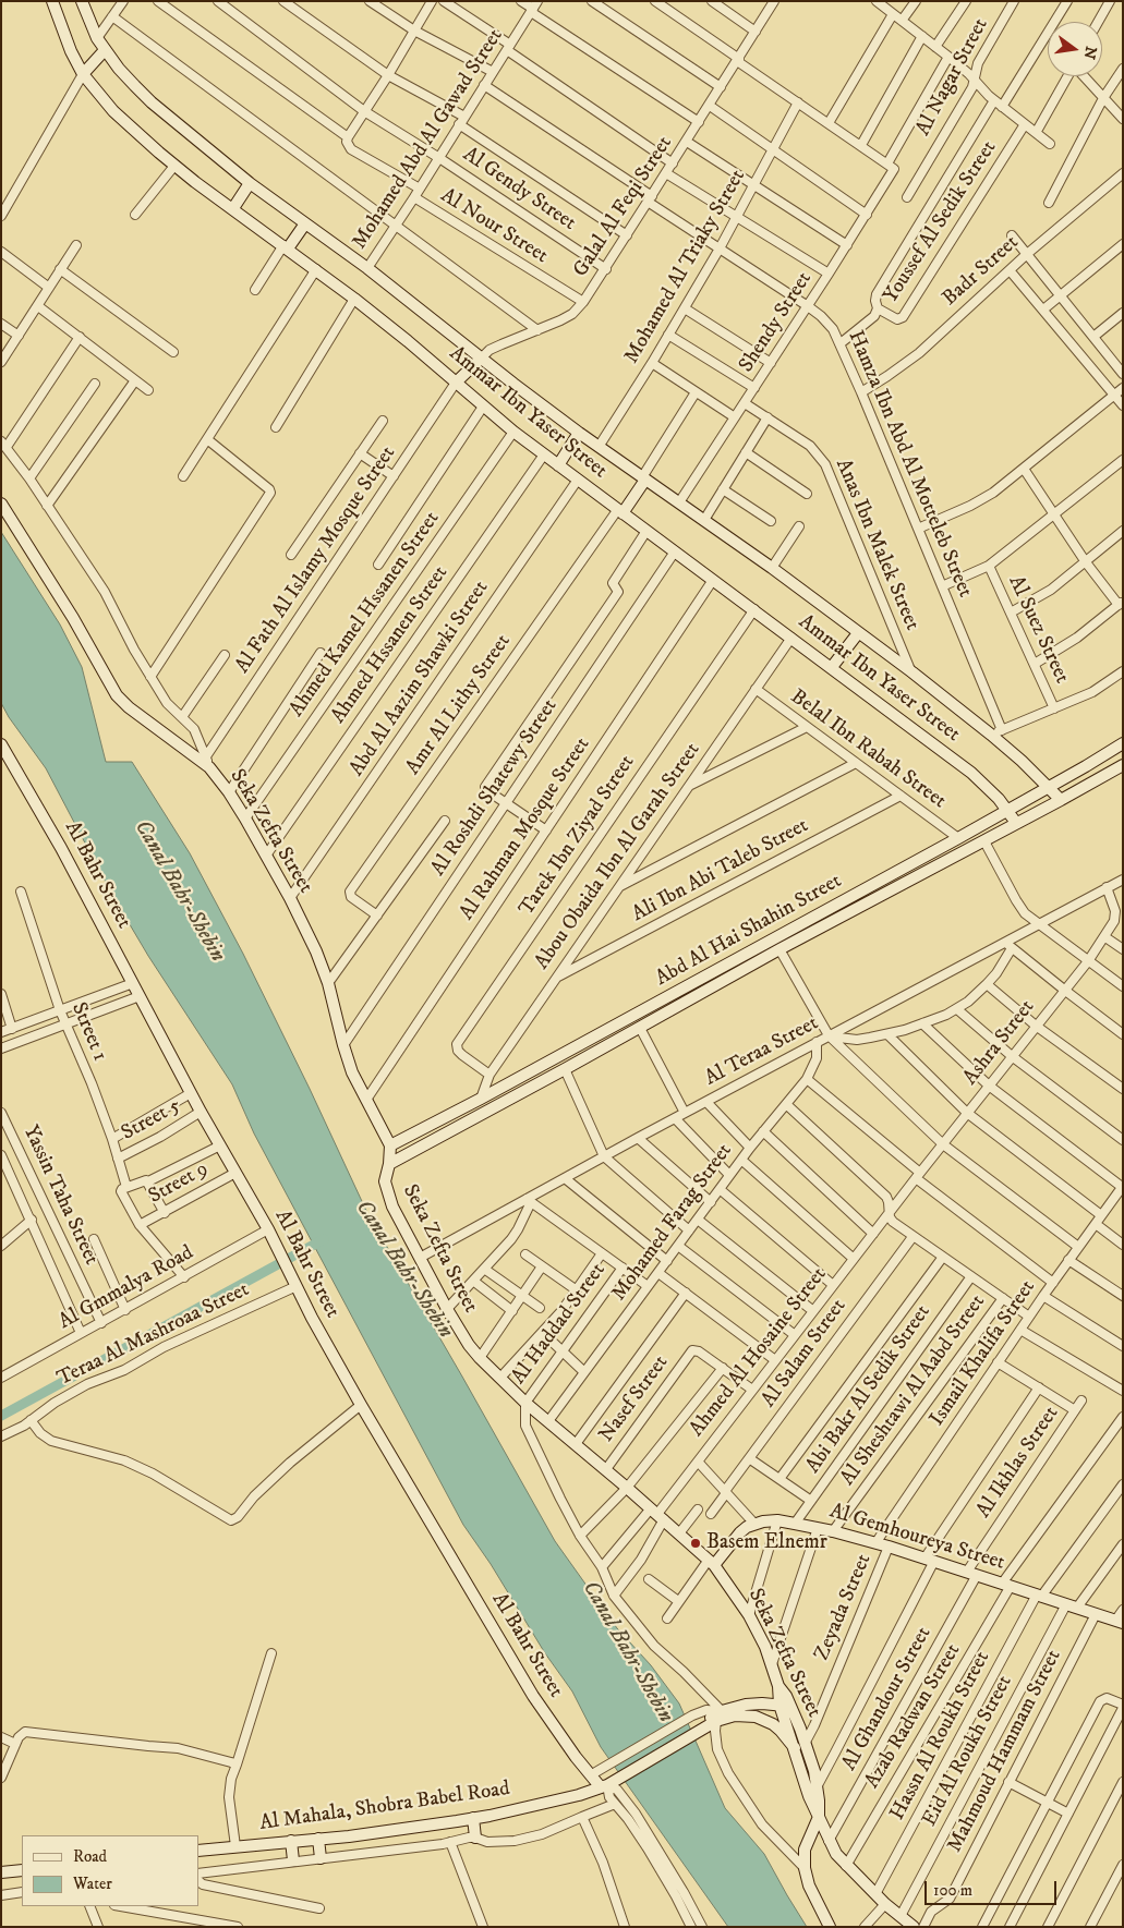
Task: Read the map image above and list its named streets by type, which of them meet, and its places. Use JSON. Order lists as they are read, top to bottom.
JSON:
{
  "streets": {
    "street": [
      "Al Nagar Street",
      "Mohamed Abd Al Gawad Street",
      "Al Gendy Street",
      "Galal Al Feqi Street",
      "Youssef Al Sedik Street",
      "Al Nour Street",
      "Mohamed Al Triaky Street",
      "Badr Street",
      "Shendy Street",
      "Ammar Ibn Yaser Street",
      "Hamza Ibn Abd Al Motteleb Street",
      "Anas Ibn Malek Street",
      "Al Fath Al Islamy Mosque Street",
      "Ahmed Kamel Hssanen Street",
      "Al Suez Street",
      "Ahmed Hssanen Street",
      "Abd Al Aazim Shawki Street",
      "Amr Al Lithy Street",
      "Belal Ibn Rabah Street",
      "Al Roshdi Shatewy Street",
      "Al Rahman Mosque Street",
      "Seka Zefta Street",
      "Tarek Ibn Ziyad Street",
      "Abou Obaida Ibn Al Garah Street",
      "Ali Ibn Abi Taleb Street",
      "Al Bahr Street",
      "Abd Al Hai Shahin Street",
      "Street 1",
      "Ashra Street",
      "Al Teraa Street",
      "Street 5",
      "Street 9",
      "Yassin Taha Street",
      "Mohamed Farag Street",
      "Al Gmmalya Road",
      "Al Haddad Street",
      "Teraa Al Mashroaa Street",
      "Ahmed Al Hosaine Street",
      "Al Salam Street",
      "Ismail Khalifa Street",
      "Abi Bakr Al Sedik Street",
      "Al Sheshtawi Al Aabd Street",
      "Nasef Street",
      "Al Ikhlas Street",
      "Al Gemhoureya Street",
      "Zeyada Street",
      "Al Ghandour Street",
      "Azab Radwan Street",
      "Hassn Al Roukh Street",
      "Eid Al Roukh Street",
      "Mahmoud Hammam Street",
      "Al Mahala, Shobra Babel Road"
    ]
  },
  "crossings": [
    ["Mohamed Abd Al Gawad Street", "Al Gendy Street"],
    ["Mohamed Abd Al Gawad Street", "Al Nour Street"],
    ["Mohamed Abd Al Gawad Street", "Ammar Ibn Yaser Street"],
    ["Mohamed Abd Al Gawad Street", "Hamza Ibn Abd Al Motteleb Street"],
    ["Al Gendy Street", "Galal Al Feqi Street"],
    ["Galal Al Feqi Street", "Al Nour Street"],
    ["Galal Al Feqi Street", "Ammar Ibn Yaser Street"],
    ["Galal Al Feqi Street", "Hamza Ibn Abd Al Motteleb Street"],
    ["Mohamed Al Triaky Street", "Ammar Ibn Yaser Street"],
    ["Mohamed Al Triaky Street", "Hamza Ibn Abd Al Motteleb Street"],
    ["Badr Street", "Hamza Ibn Abd Al Motteleb Street"],
    ["Shendy Street", "Ammar Ibn Yaser Street"],
    ["Shendy Street", "Hamza Ibn Abd Al Motteleb Street"],
    ["Shendy Street", "Anas Ibn Malek Street"],
    ["Ammar Ibn Yaser Street", "Hamza Ibn Abd Al Motteleb Street"],
    ["Ammar Ibn Yaser Street", "Anas Ibn Malek Street"],
    ["Ammar Ibn Yaser Street", "Al Fath Al Islamy Mosque Street"],
    ["Ammar Ibn Yaser Street", "Ahmed Kamel Hssanen Street"],
    ["Ammar Ibn Yaser Street", "Ahmed Hssanen Street"],
    ["Ammar Ibn Yaser Street", "Abd Al Aazim Shawki Street"],
    ["Ammar Ibn Yaser Street", "Amr Al Lithy Street"],
    ["Ammar Ibn Yaser Street", "Al Roshdi Shatewy Street"],
    ["Ammar Ibn Yaser Street", "Al Rahman Mosque Street"],
    ["Ammar Ibn Yaser Street", "Tarek Ibn Ziyad Street"],
    ["Ammar Ibn Yaser Street", "Abou Obaida Ibn Al Garah Street"],
    ["Ammar Ibn Yaser Street", "Abd Al Hai Shahin Street"],
    ["Al Fath Al Islamy Mosque Street", "Seka Zefta Street"],
    ["Ahmed Kamel Hssanen Street", "Seka Zefta Street"],
    ["Ahmed Hssanen Street", "Seka Zefta Street"],
    ["Abd Al Aazim Shawki Street", "Seka Zefta Street"],
    ["Belal Ibn Rabah Street", "Abou Obaida Ibn Al Garah Street"],
    ["Belal Ibn Rabah Street", "Ali Ibn Abi Taleb Street"],
    ["Belal Ibn Rabah Street", "Abd Al Hai Shahin Street"],
    ["Al Roshdi Shatewy Street", "Seka Zefta Street"],
    ["Al Rahman Mosque Street", "Seka Zefta Street"],
    ["Seka Zefta Street", "Abd Al Hai Shahin Street"],
    ["Seka Zefta Street", "Al Teraa Street"],
    ["Seka Zefta Street", "Mohamed Farag Street"],
    ["Seka Zefta Street", "Al Haddad Street"],
    ["Seka Zefta Street", "Ahmed Al Hosaine Street"],
    ["Seka Zefta Street", "Nasef Street"],
    ["Seka Zefta Street", "Zeyada Street"],
    ["Seka Zefta Street", "Al Ghandour Street"],
    ["Seka Zefta Street", "Azab Radwan Street"],
    ["Seka Zefta Street", "Hassn Al Roukh Street"],
    ["Seka Zefta Street", "Eid Al Roukh Street"],
    ["Tarek Ibn Ziyad Street", "Abou Obaida Ibn Al Garah Street"],
    ["Abou Obaida Ibn Al Garah Street", "Ali Ibn Abi Taleb Street"],
    ["Abou Obaida Ibn Al Garah Street", "Abd Al Hai Shahin Street"],
    ["Al Bahr Street", "Street 5"],
    ["Al Bahr Street", "Street 9"],
    ["Al Bahr Street", "Al Gmmalya Road"],
    ["Al Bahr Street", "Teraa Al Mashroaa Street"],
    ["Al Bahr Street", "Al Mahala, Shobra Babel Road"],
    ["Street 1", "Street 5"],
    ["Street 1", "Street 9"],
    ["Ashra Street", "Al Teraa Street"],
    ["Ashra Street", "Ahmed Al Hosaine Street"],
    ["Al Teraa Street", "Mohamed Farag Street"],
    ["Yassin Taha Street", "Al Gmmalya Road"],
    ["Ismail Khalifa Street", "Al Gemhoureya Street"],
    ["Abi Bakr Al Sedik Street", "Al Gemhoureya Street"],
    ["Al Sheshtawi Al Aabd Street", "Al Gemhoureya Street"],
    ["Al Ikhlas Street", "Al Gemhoureya Street"],
    ["Al Ikhlas Street", "Al Ghandour Street"],
    ["Al Gemhoureya Street", "Zeyada Street"],
    ["Al Gemhoureya Street", "Al Ghandour Street"],
    ["Al Gemhoureya Street", "Azab Radwan Street"],
    ["Al Gemhoureya Street", "Hassn Al Roukh Street"],
    ["Al Gemhoureya Street", "Eid Al Roukh Street"],
    ["Al Gemhoureya Street", "Mahmoud Hammam Street"]
  ],
  "water": ["Canal Bahr-Shebin"],
  "places": ["Basem Elnemr"],
  "legend": ["Road", "Water"],
  "scale_bar": "100 m",
  "north": "right"
}
